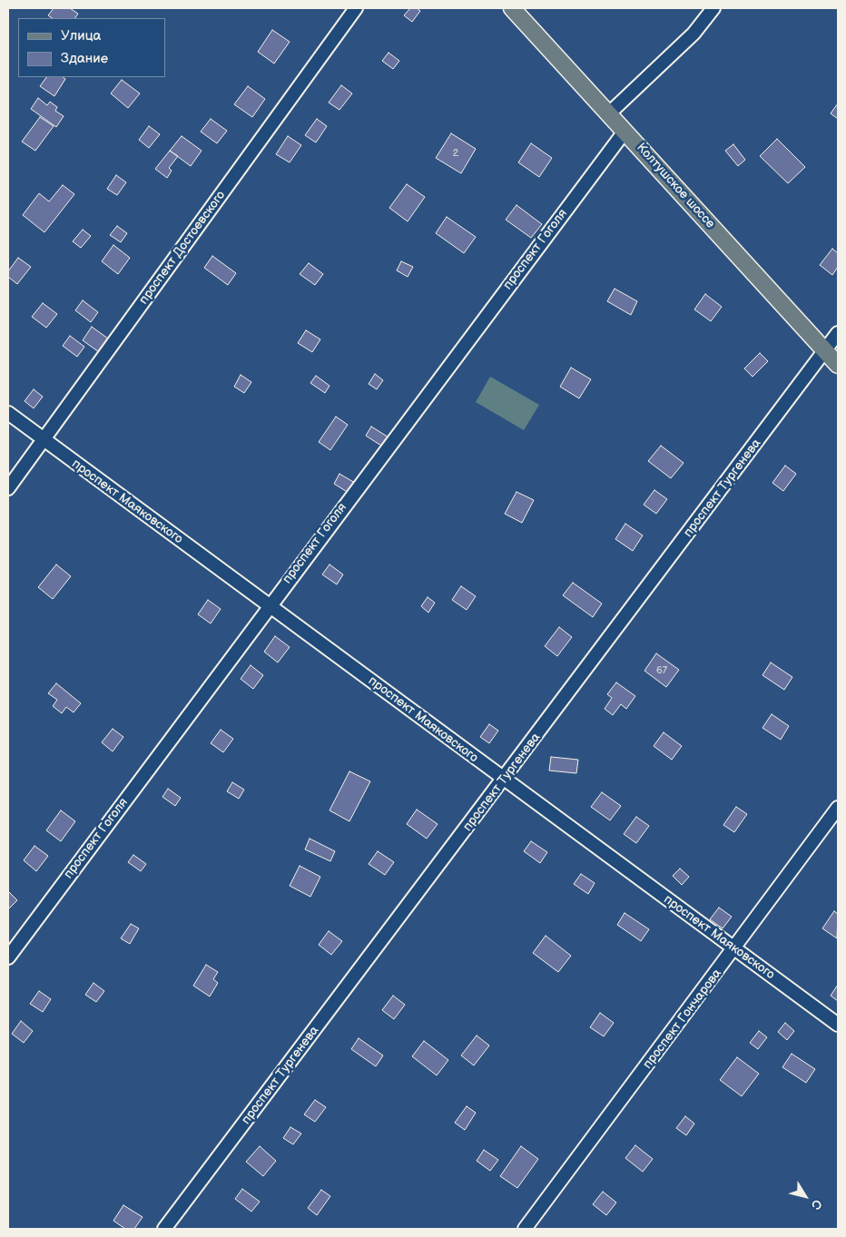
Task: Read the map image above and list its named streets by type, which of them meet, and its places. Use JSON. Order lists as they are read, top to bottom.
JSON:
{
  "streets": {
    "main road": ["Колтушское шоссе"],
    "street": [
      "проспект Достоевского",
      "проспект Гоголя",
      "проспект Тургенева",
      "проспект Маяковского",
      "проспект Гончарова"
    ]
  },
  "crossings": [
    ["Колтушское шоссе", "проспект Гоголя"],
    ["Колтушское шоссе", "проспект Тургенева"],
    ["проспект Достоевского", "проспект Маяковского"],
    ["проспект Гоголя", "проспект Маяковского"],
    ["проспект Тургенева", "проспект Маяковского"],
    ["проспект Маяковского", "проспект Гончарова"]
  ],
  "house_numbers": ["2", "67"],
  "legend": ["Улица", "Здание"],
  "north": "bottom right"
}
